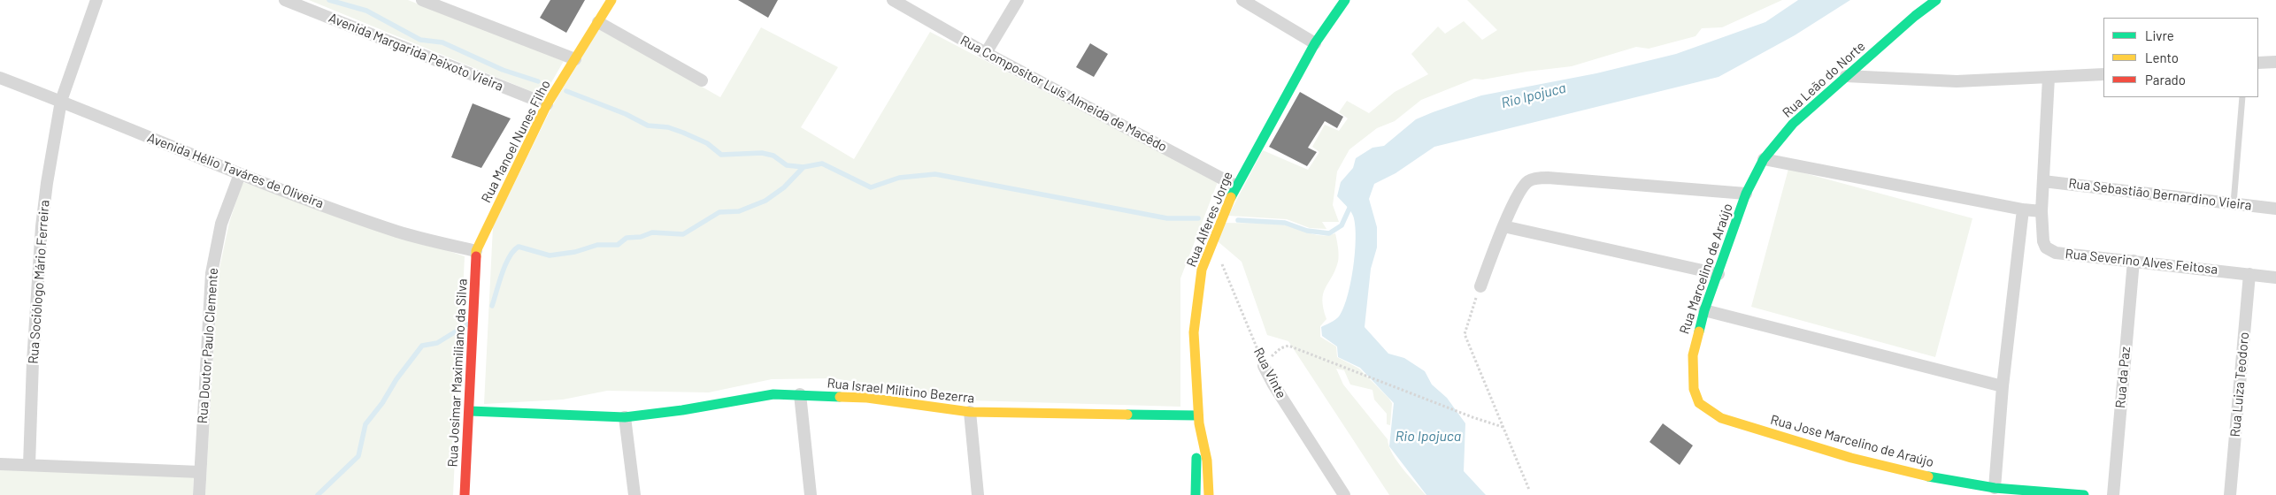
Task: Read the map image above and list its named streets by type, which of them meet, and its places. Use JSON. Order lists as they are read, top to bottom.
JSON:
{
  "streets": {
    "street": [
      "Avenida Margarida Peixoto Vieira",
      "Rua Leão do Norte",
      "Rua Compositor Luís Almeida de Macêdo",
      "Rua Manoel Nunes Filho",
      "Avenida Hélio Taváres de Oliveira",
      "Rua Sebastião Bernardino Vieira",
      "Rua Alferes Jorge",
      "Rua Severino Alves Feitosa",
      "Rua Marcelino de Araújo",
      "Rua Sociólogo Mário Ferreira",
      "Rua Doutor Paulo Clemente",
      "Rua Josimar Maximiliano da Silva",
      "Rua Vinte",
      "Rua da Paz",
      "Rua Luiza Teodoro",
      "Rua Israel Militino Bezerra",
      "Rua Jose Marcelino de Araújo"
    ]
  },
  "crossings": [
    ["Avenida Margarida Peixoto Vieira", "Rua Manoel Nunes Filho"],
    ["Rua Leão do Norte", "Rua Marcelino de Araújo"],
    ["Rua Compositor Luís Almeida de Macêdo", "Rua Alferes Jorge"],
    ["Rua Manoel Nunes Filho", "Avenida Hélio Taváres de Oliveira"],
    ["Rua Manoel Nunes Filho", "Rua Josimar Maximiliano da Silva"],
    ["Avenida Hélio Taváres de Oliveira", "Rua Sociólogo Mário Ferreira"],
    ["Avenida Hélio Taváres de Oliveira", "Rua Doutor Paulo Clemente"],
    ["Avenida Hélio Taváres de Oliveira", "Rua Josimar Maximiliano da Silva"],
    ["Rua Sebastião Bernardino Vieira", "Rua Severino Alves Feitosa"],
    ["Rua Alferes Jorge", "Rua Vinte"],
    ["Rua Alferes Jorge", "Rua Israel Militino Bezerra"],
    ["Rua Severino Alves Feitosa", "Rua da Paz"],
    ["Rua Severino Alves Feitosa", "Rua Luiza Teodoro"],
    ["Rua Marcelino de Araújo", "Rua Jose Marcelino de Araújo"],
    ["Rua Josimar Maximiliano da Silva", "Rua Israel Militino Bezerra"]
  ],
  "water": ["Rio Ipojuca"],
  "legend": ["Livre", "Lento", "Parado"]
}
